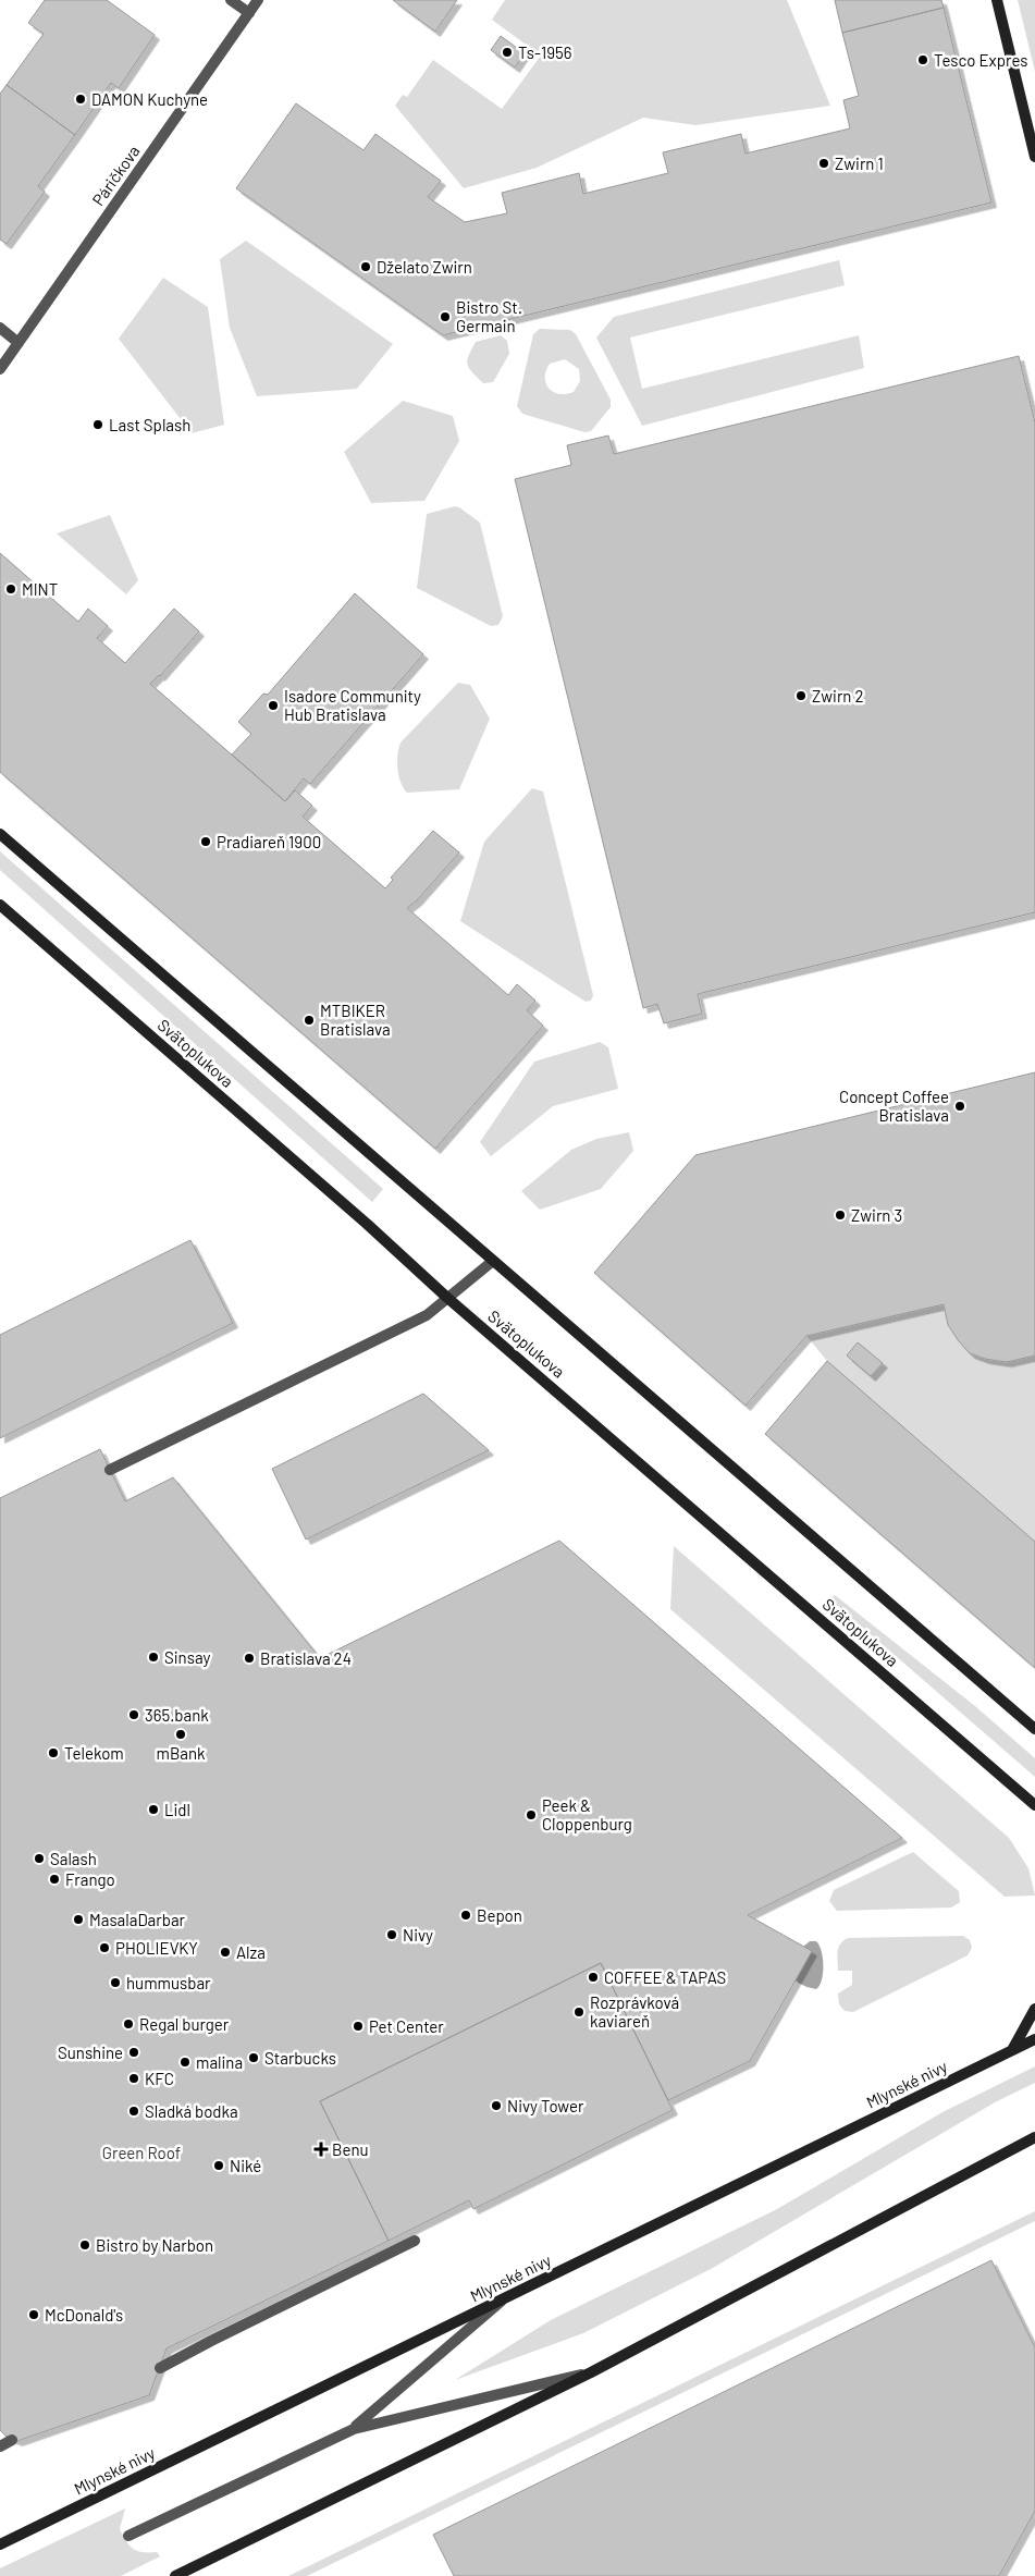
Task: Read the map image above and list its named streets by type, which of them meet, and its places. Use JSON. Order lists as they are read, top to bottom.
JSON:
{
  "streets": {
    "street": ["Páričkova", "Svätoplukova", "Mlynské nivy"]
  },
  "parks": ["Green Roof"],
  "places": {
    "other": [
      "Ts-1956",
      "Tesco Expres",
      "DAMON Kuchyne",
      "Zwirn 1",
      "Dželato Zwirn",
      "Bistro St. Germain",
      "Last Splash",
      "MINT",
      "Zwirn 2",
      "Isadore Community Hub Bratislava",
      "Pradiareň 1900",
      "MTBIKER Bratislava",
      "Concept Coffee Bratislava",
      "Zwirn 3",
      "Sinsay",
      "Bratislava 24",
      "365.bank",
      "mBank",
      "Telekom",
      "Lidl",
      "Peek & Cloppenburg",
      "Salash",
      "Frango",
      "Bepon",
      "MasalaDarbar",
      "Nivy",
      "PHOLIEVKY",
      "Alza",
      "COFFEE & TAPAS",
      "hummusbar",
      "Rozprávková kaviareň",
      "Regal burger",
      "Pet Center",
      "Sunshine",
      "Starbucks",
      "malina",
      "KFC",
      "Nivy Tower",
      "Sladká bodka",
      "Niké",
      "Bistro by Narbon",
      "McDonald's"
    ],
    "health": ["Benu"]
  }
}
